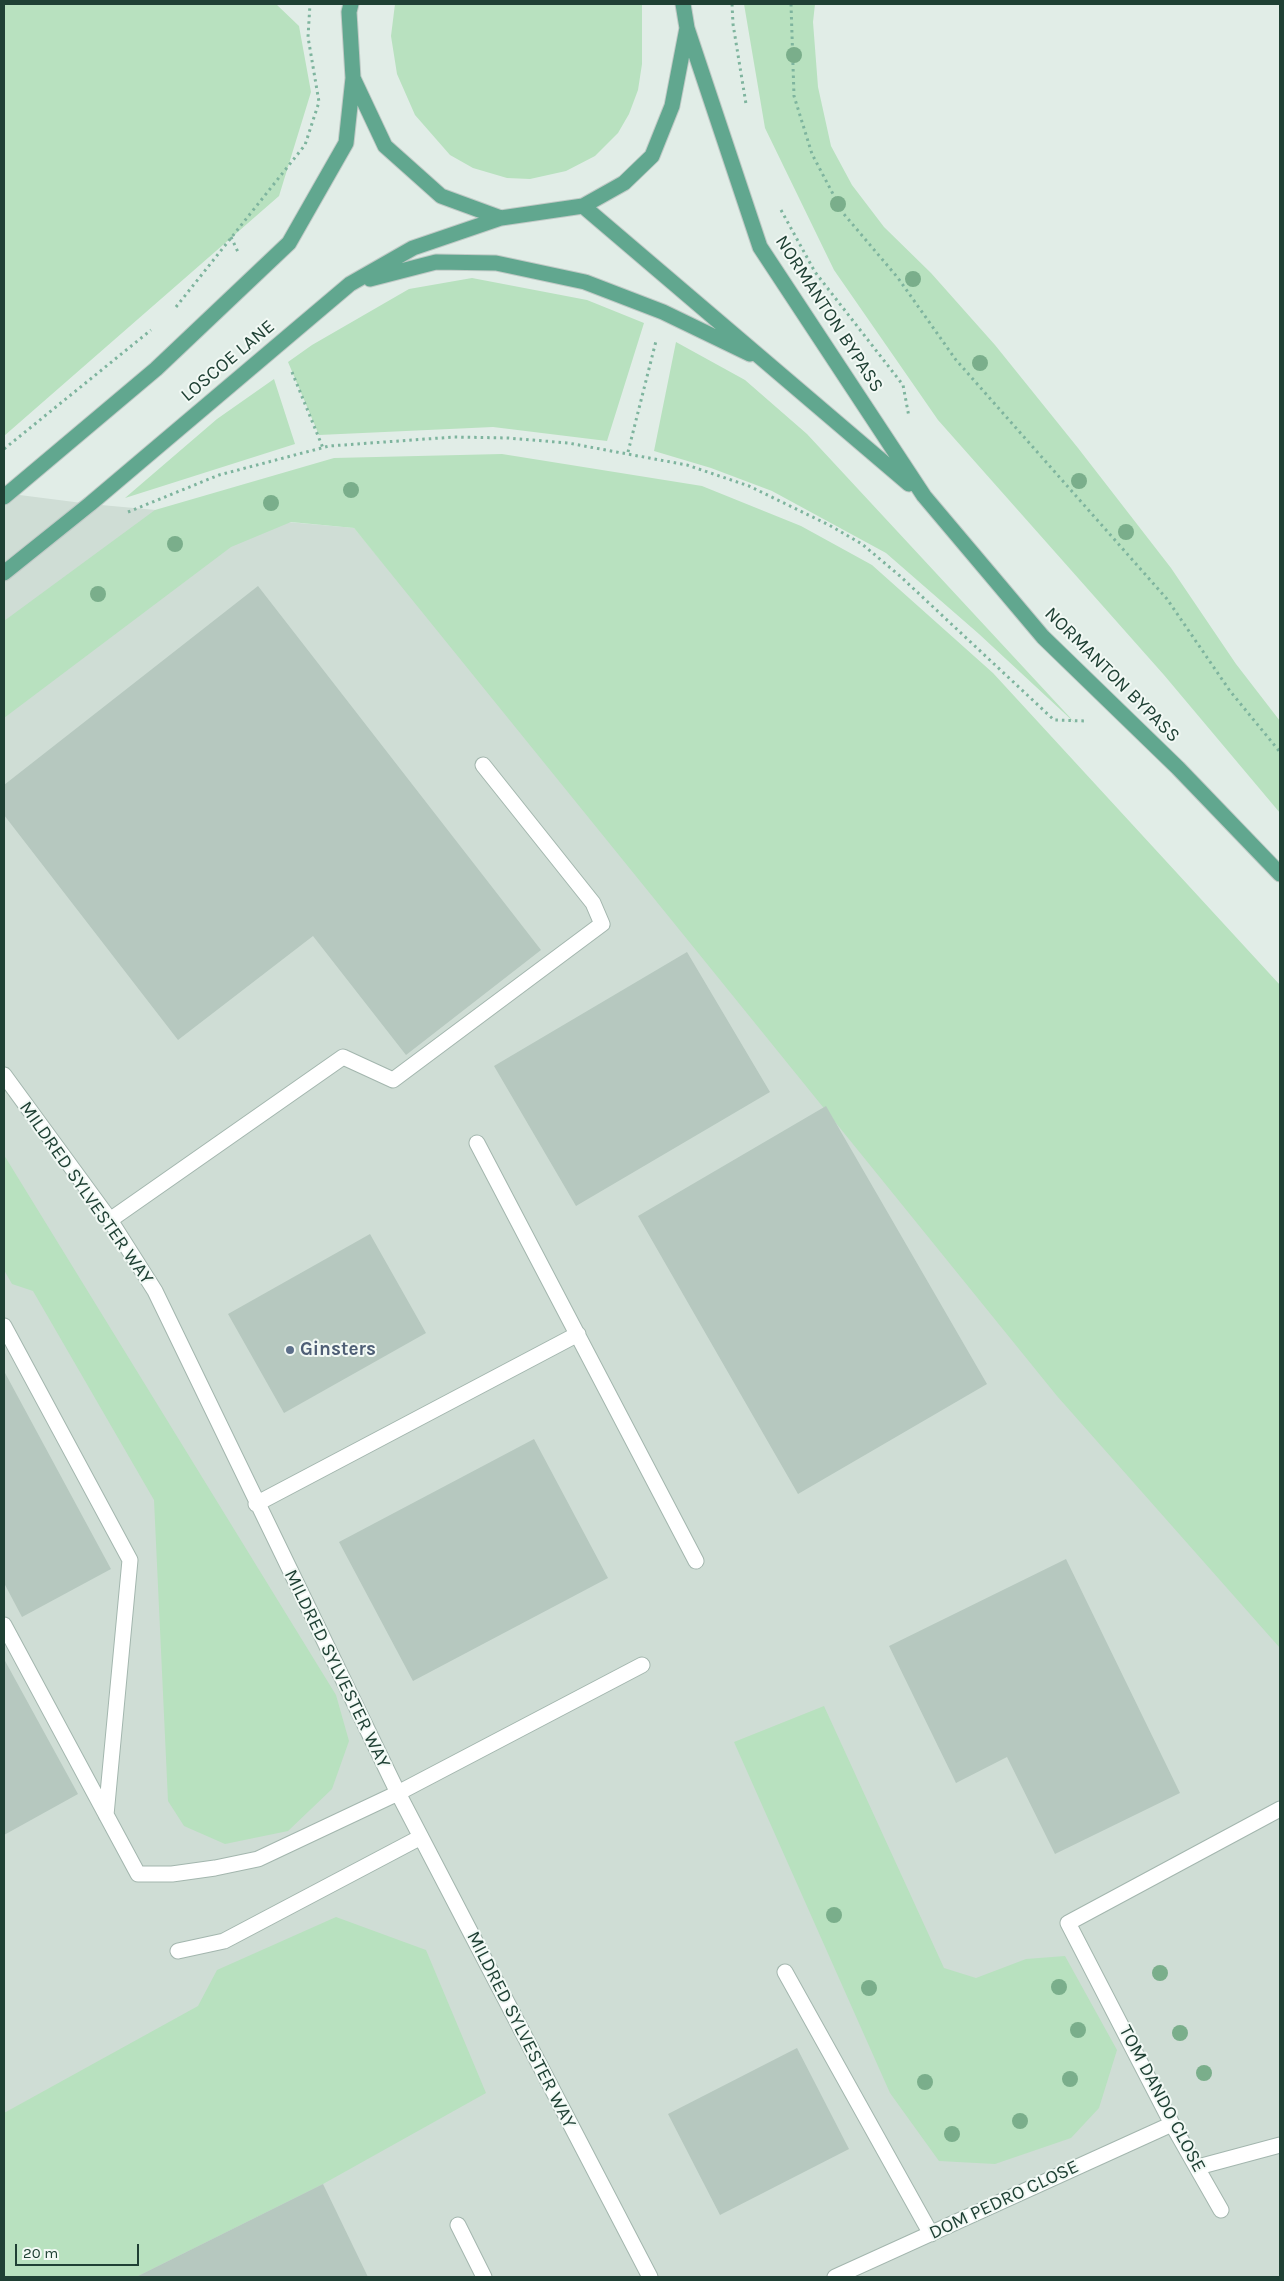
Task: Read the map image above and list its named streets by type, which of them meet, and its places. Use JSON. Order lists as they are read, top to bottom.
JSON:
{
  "streets": {
    "main road": ["NORMANTON BYPASS", "LOSCOE LANE"],
    "street": ["MILDRED SYLVESTER WAY", "TOM DANDO CLOSE", "DOM PEDRO CLOSE"]
  },
  "crossings": [
    ["NORMANTON BYPASS", "LOSCOE LANE"],
    ["TOM DANDO CLOSE", "DOM PEDRO CLOSE"]
  ],
  "places": ["Ginsters"],
  "scale_bar": "20 m"
}
